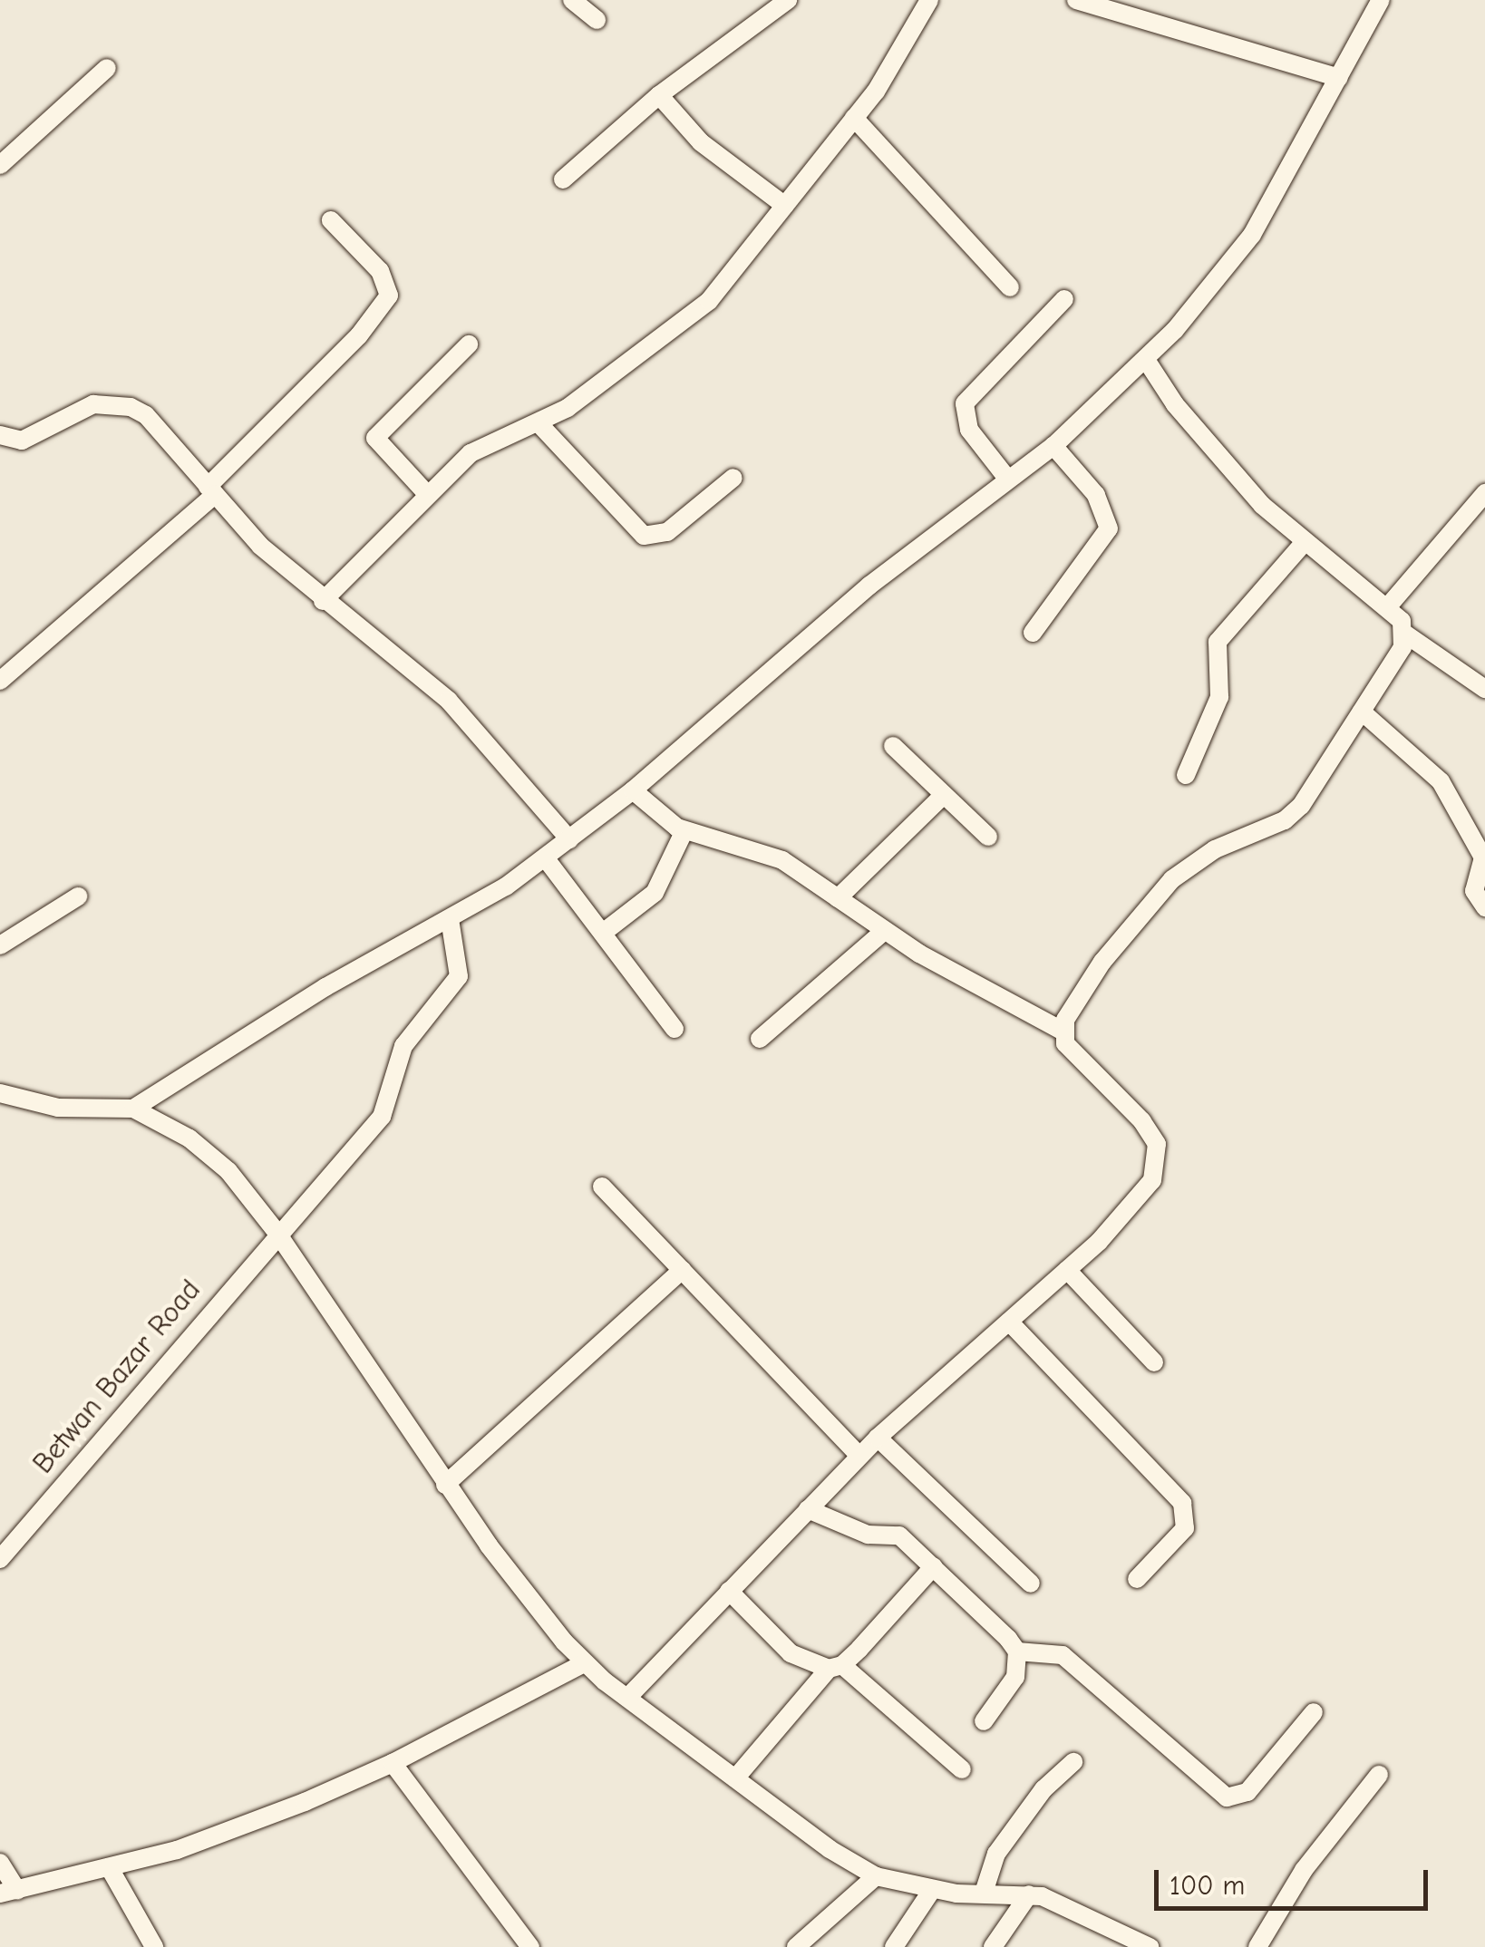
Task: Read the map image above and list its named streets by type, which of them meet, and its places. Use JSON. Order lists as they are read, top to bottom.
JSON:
{
  "streets": {
    "street": ["Betwan Bazar Road"]
  },
  "scale_bar": "100 m"
}
